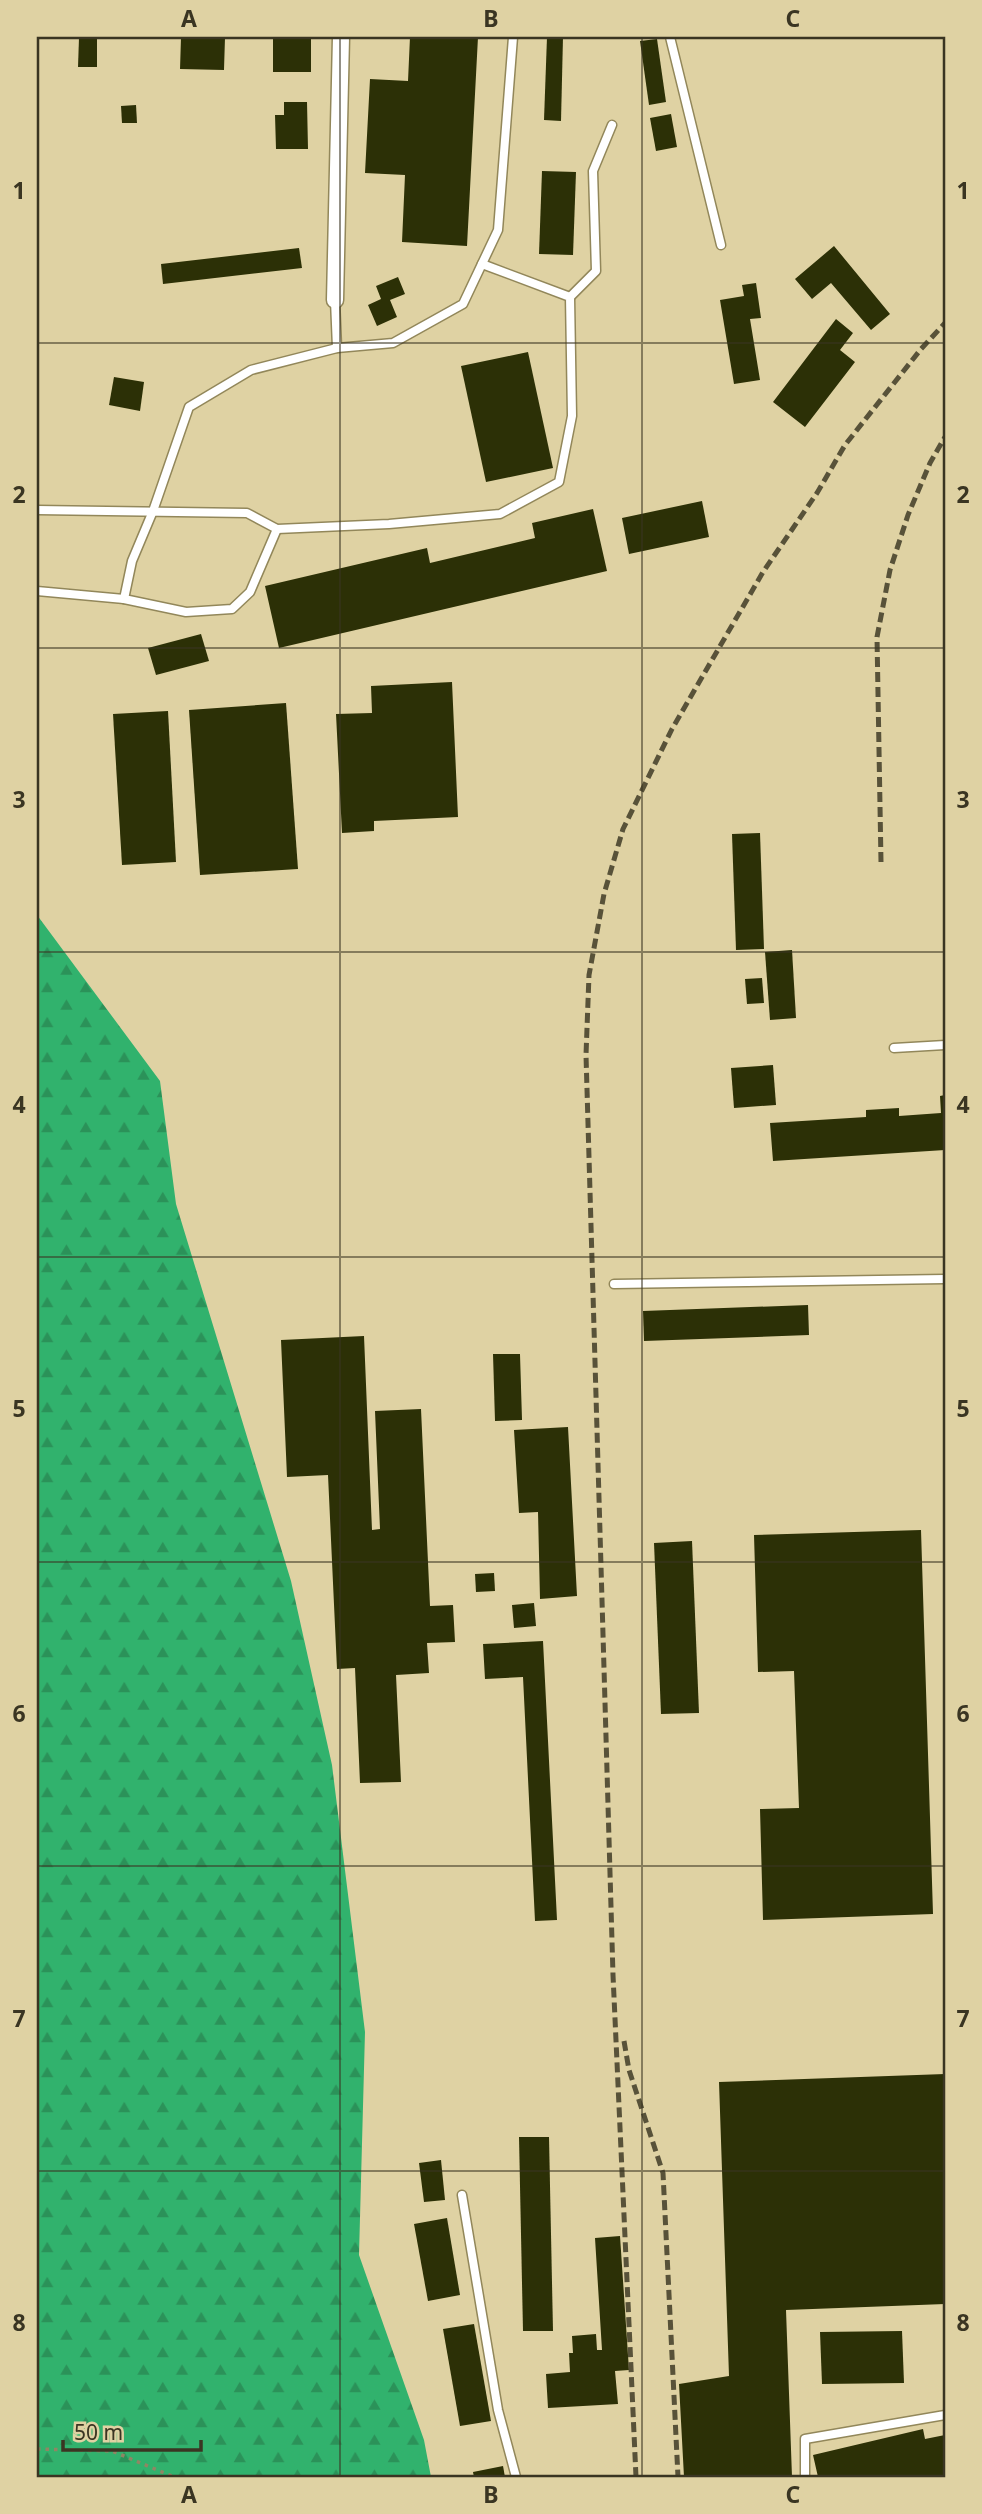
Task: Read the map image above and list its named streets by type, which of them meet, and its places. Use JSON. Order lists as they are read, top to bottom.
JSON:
{
  "scale_bar": "50 m",
  "grid": {
    "columns": ["A", "B", "C"],
    "rows": [
      "1",
      "2",
      "3",
      "4",
      "5",
      "6",
      "7",
      "8"
    ]
  }
}
